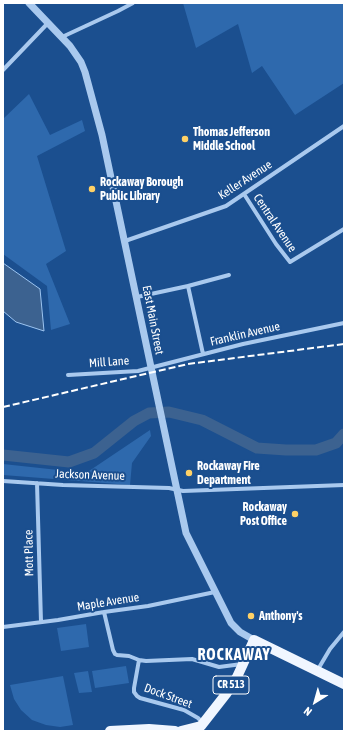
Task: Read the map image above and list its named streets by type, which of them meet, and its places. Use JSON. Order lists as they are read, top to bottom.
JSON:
{
  "streets": {
    "main road": ["CR 513"],
    "street": [
      "Keller Avenue",
      "Central Avenue",
      "East Main Street",
      "Franklin Avenue",
      "Mill Lane",
      "Jackson Avenue",
      "Mott Place",
      "Maple Avenue",
      "Dock Street"
    ]
  },
  "crossings": [
    ["Keller Avenue", "Central Avenue"],
    ["Keller Avenue", "East Main Street"],
    ["East Main Street", "Franklin Avenue"],
    ["East Main Street", "Mill Lane"],
    ["East Main Street", "Jackson Avenue"],
    ["East Main Street", "Maple Avenue"],
    ["East Main Street", "CR 513"],
    ["Franklin Avenue", "Mill Lane"],
    ["Jackson Avenue", "Mott Place"],
    ["Mott Place", "Maple Avenue"],
    ["CR 513", "Dock Street"]
  ],
  "districts": ["ROCKAWAY"],
  "places": [
    "Thomas Jefferson Middle School",
    "Rockaway Borough Public Library",
    "Rockaway Fire Department",
    "Rockaway Post Office",
    "Anthony's"
  ],
  "north": "bottom left"
}
